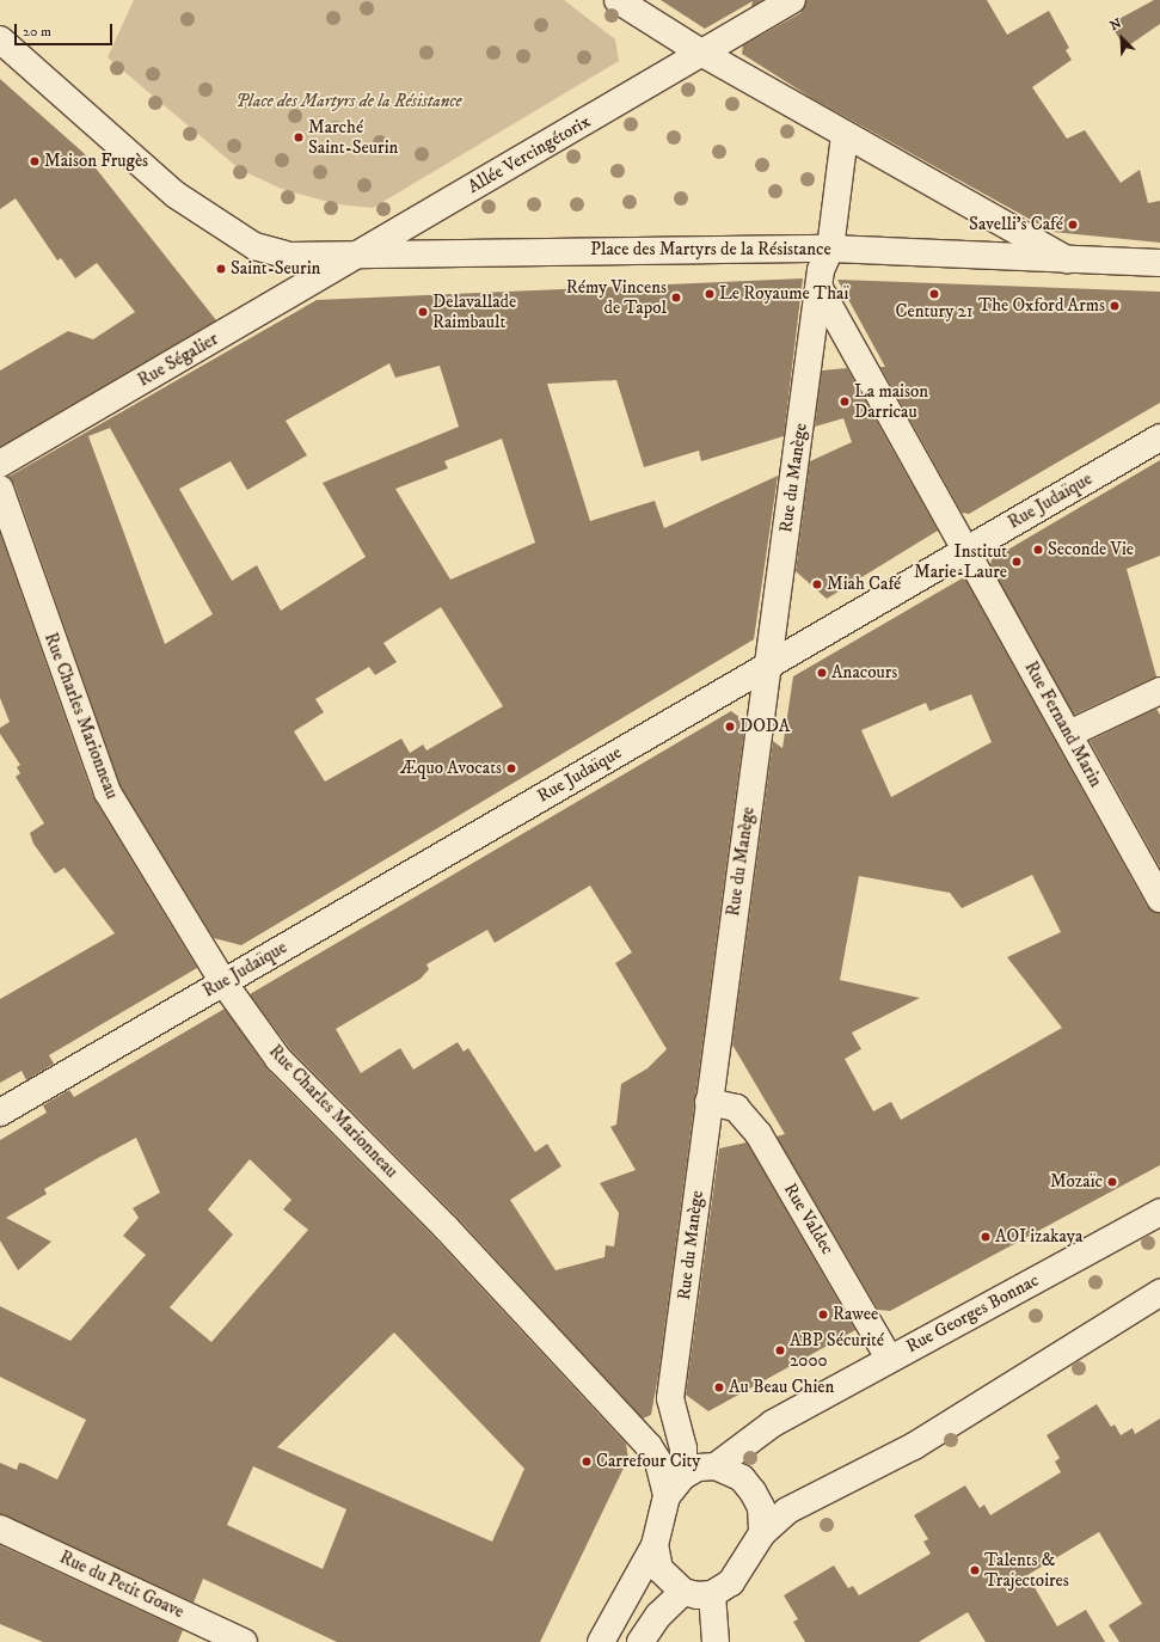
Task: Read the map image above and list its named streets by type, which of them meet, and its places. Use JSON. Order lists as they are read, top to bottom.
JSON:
{
  "streets": {
    "street": [
      "Allée Vercingétorix",
      "Place des Martyrs de la Résistance",
      "Rue Ségalier",
      "Rue du Manège",
      "Rue Judaïque",
      "Rue Charles Marionneau",
      "Rue Fernand Marin",
      "Rue Valdec",
      "Rue Georges Bonnac",
      "Rue du Petit Goave"
    ]
  },
  "crossings": [
    ["Allée Vercingétorix", "Place des Martyrs de la Résistance"],
    ["Allée Vercingétorix", "Rue Ségalier"],
    ["Place des Martyrs de la Résistance", "Rue Ségalier"],
    ["Place des Martyrs de la Résistance", "Rue du Manège"],
    ["Rue du Manège", "Rue Judaïque"],
    ["Rue du Manège", "Rue Charles Marionneau"],
    ["Rue du Manège", "Rue Fernand Marin"],
    ["Rue du Manège", "Rue Valdec"],
    ["Rue du Manège", "Rue Georges Bonnac"],
    ["Rue Judaïque", "Rue Charles Marionneau"],
    ["Rue Judaïque", "Rue Fernand Marin"],
    ["Rue Charles Marionneau", "Rue Georges Bonnac"],
    ["Rue Valdec", "Rue Georges Bonnac"]
  ],
  "parks": ["Place des Martyrs de la Résistance"],
  "places": [
    "Marché Saint-Seurin",
    "Maison Frugès",
    "Savelli's Café",
    "Saint-Seurin",
    "Le Royaume Thaï",
    "Century 21",
    "Rémy Vincens de Tapol",
    "The Oxford Arms",
    "Delavallade Raimbault",
    "La maison Darricau",
    "Seconde Vie",
    "Institut Marie-Laure",
    "Miah Café",
    "Anacours",
    "DODA",
    "Æquo Avocats",
    "Mozaïc",
    "AOI izakaya",
    "Rawee",
    "ABP Sécurité 2000",
    "Au Beau Chien",
    "Carrefour City",
    "Talents & Trajectoires"
  ],
  "scale_bar": "20 m",
  "north": "top left"
}
